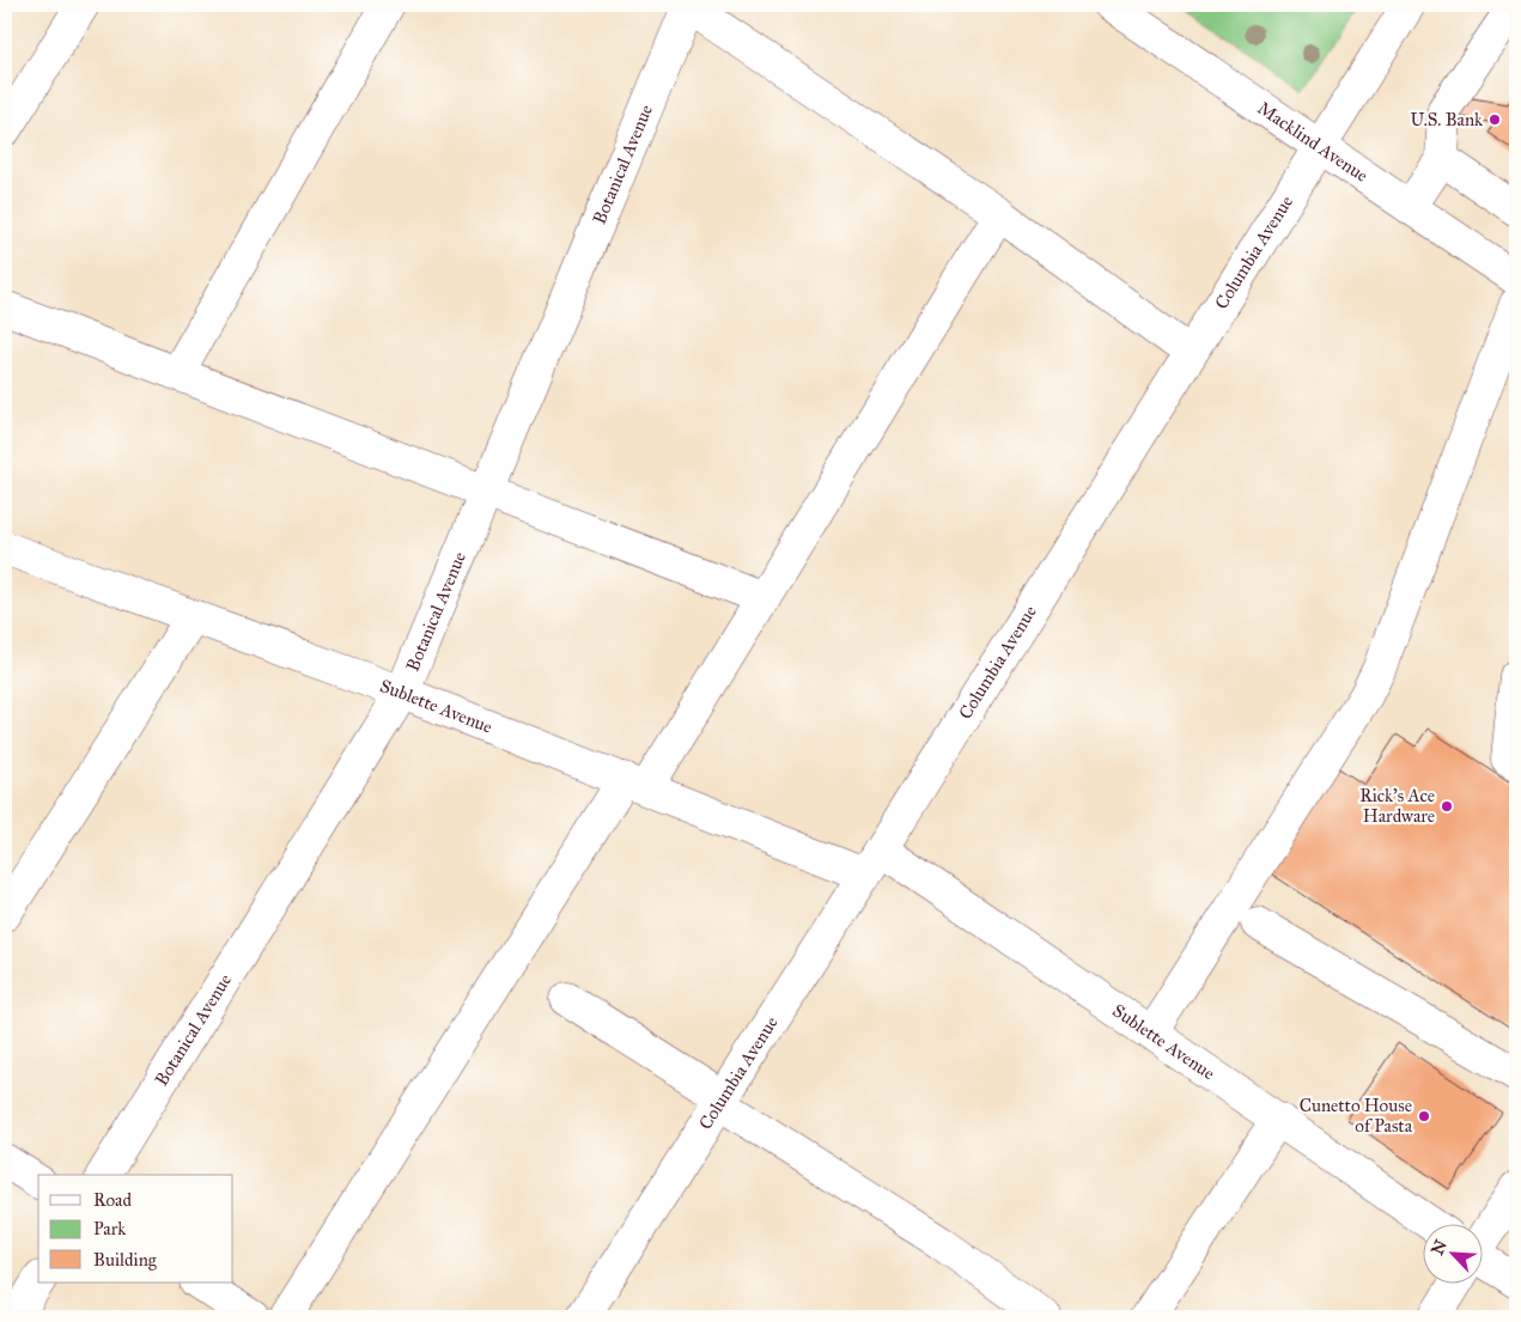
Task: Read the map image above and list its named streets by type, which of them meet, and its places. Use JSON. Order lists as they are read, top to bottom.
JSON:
{
  "streets": {
    "street": [
      "Macklind Avenue",
      "Botanical Avenue",
      "Columbia Avenue",
      "Sublette Avenue"
    ]
  },
  "crossings": [
    ["Macklind Avenue", "Columbia Avenue"],
    ["Botanical Avenue", "Sublette Avenue"],
    ["Columbia Avenue", "Sublette Avenue"]
  ],
  "places": ["U.S. Bank", "Rick's Ace Hardware", "Cunetto House of Pasta"],
  "legend": ["Road", "Park", "Building"],
  "north": "top left"
}
